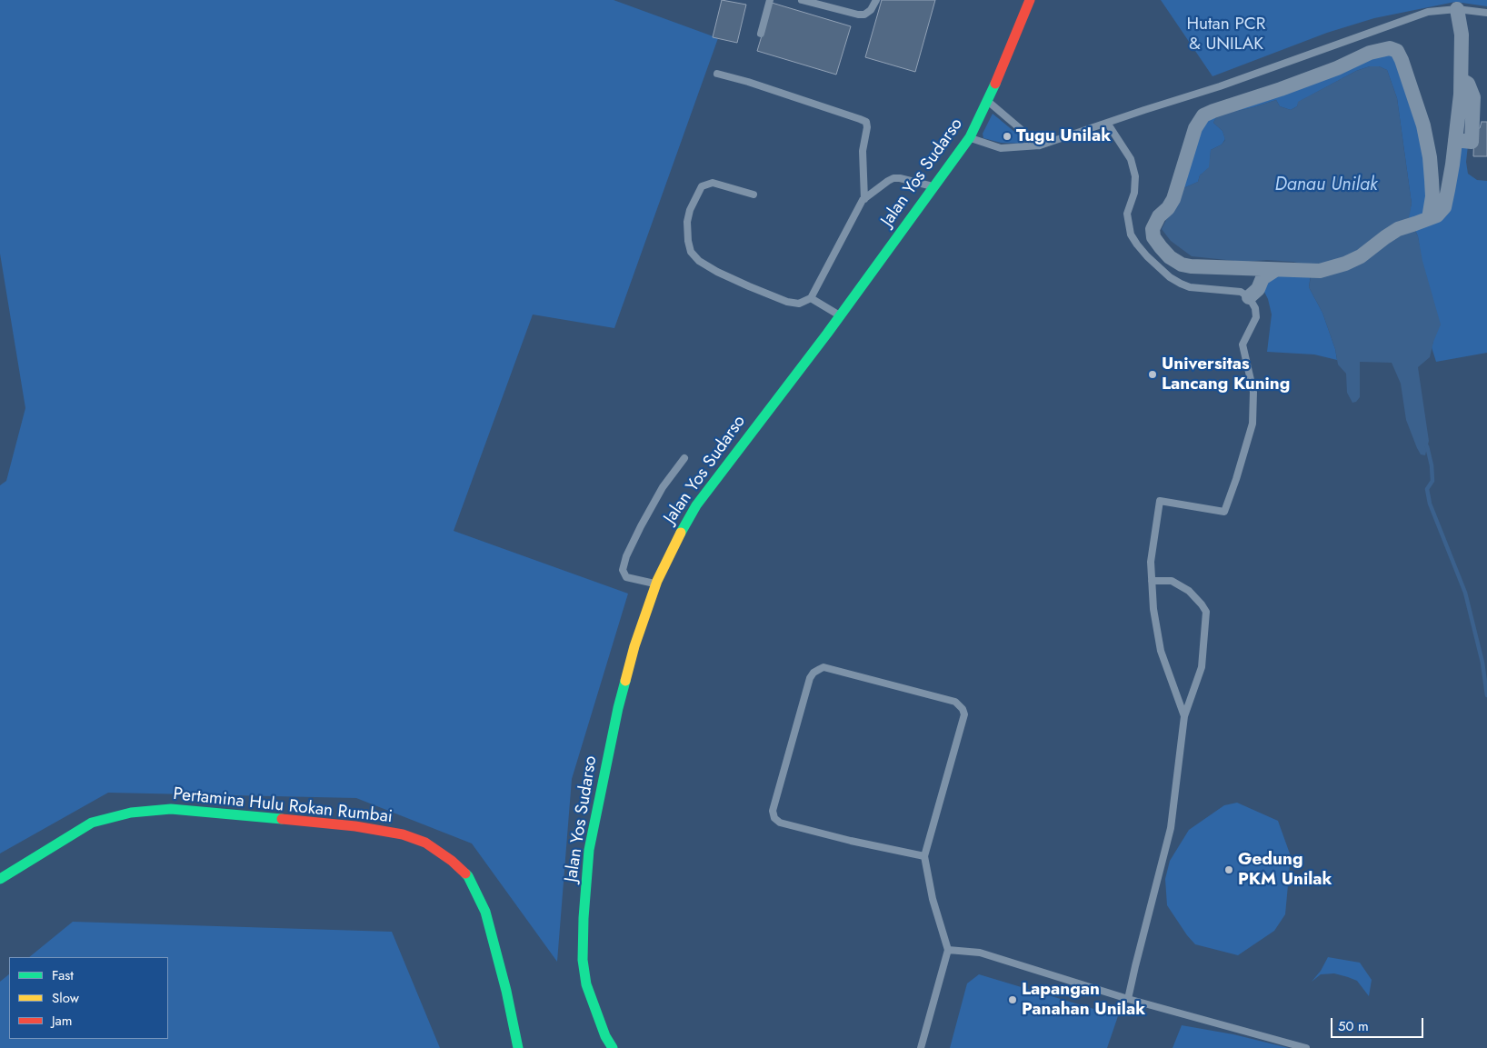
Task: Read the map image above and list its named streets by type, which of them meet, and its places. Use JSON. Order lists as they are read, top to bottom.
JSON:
{
  "streets": {
    "main road": ["Jalan Yos Sudarso", "Pertamina Hulu Rokan Rumbai"]
  },
  "water": ["Danau Unilak"],
  "parks": ["Hutan PCR & UNILAK"],
  "places": [
    "Tugu Unilak",
    "Universitas Lancang Kuning",
    "Gedung PKM Unilak",
    "Lapangan Panahan Unilak"
  ],
  "legend": ["Fast", "Slow", "Jam"],
  "scale_bar": "50 m"
}
